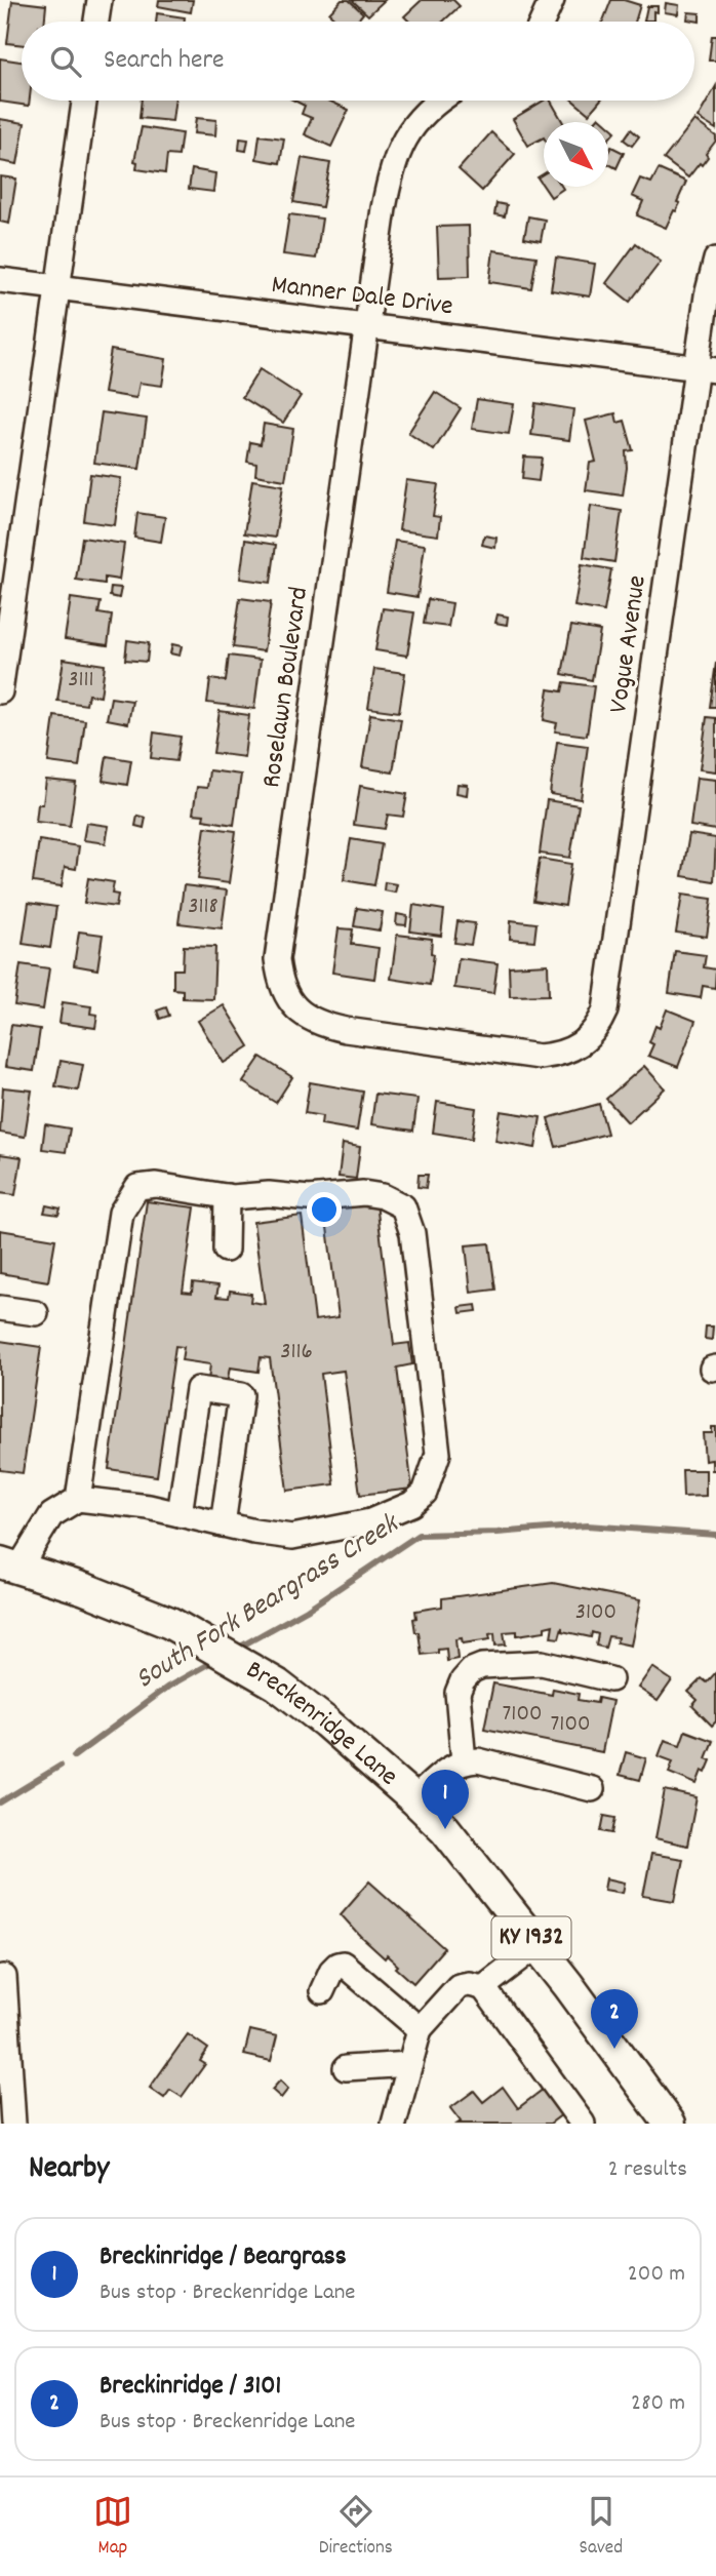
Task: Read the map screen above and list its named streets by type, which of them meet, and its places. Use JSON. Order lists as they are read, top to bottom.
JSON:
{
  "streets": {
    "main road": ["Breckenridge Lane", "KY 1932"],
    "street": ["Manner Dale Drive", "Vogue Avenue", "Roselawn Boulevard"]
  },
  "crossings": [
    ["Manner Dale Drive", "Vogue Avenue"],
    ["Manner Dale Drive", "Roselawn Boulevard"],
    ["Vogue Avenue", "Roselawn Boulevard"]
  ],
  "water": ["South Fork Beargrass Creek"],
  "house_numbers": [
    "3111",
    "3118",
    "3116",
    "3100",
    "7100",
    "7100"
  ],
  "north": "bottom right",
  "page": {
    "search": "Search here",
    "pins": ["1", "2"],
    "heading": ["Nearby", "2 results"],
    "list": [
      {
        "mark": "1",
        "name": "Breckinridge / Beargrass",
        "note": "Bus stop · Breckenridge Lane",
        "value": "200 m"
      },
      {
        "mark": "2",
        "name": "Breckinridge / 3101",
        "note": "Bus stop · Breckenridge Lane",
        "value": "280 m"
      }
    ],
    "nav": ["Map", "Directions", "Saved"]
  }
}
